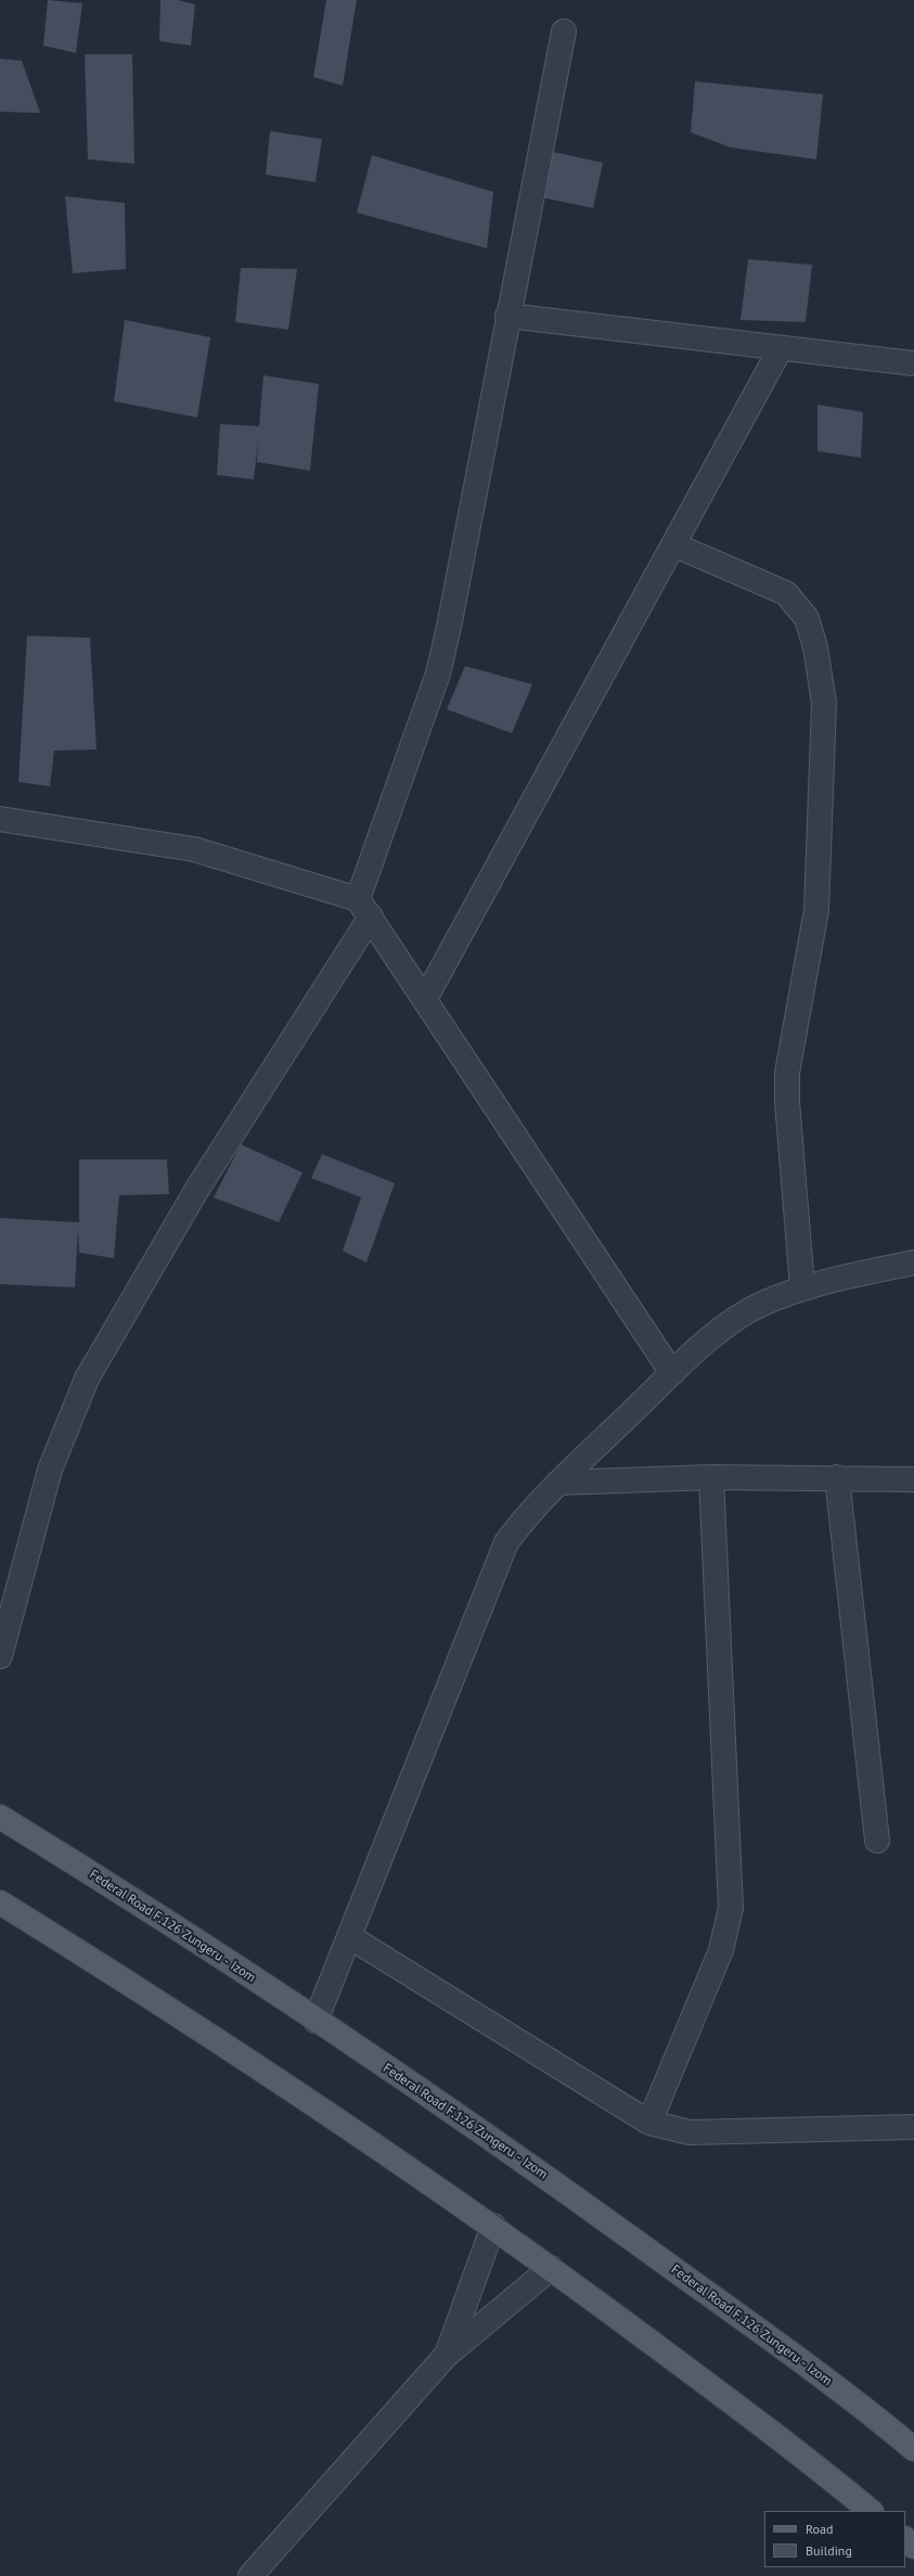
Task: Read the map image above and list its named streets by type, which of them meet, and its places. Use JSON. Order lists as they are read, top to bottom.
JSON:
{
  "streets": {
    "main road": ["Federal Road F.126 Zungeru - Izom"]
  },
  "legend": ["Road", "Building"]
}
